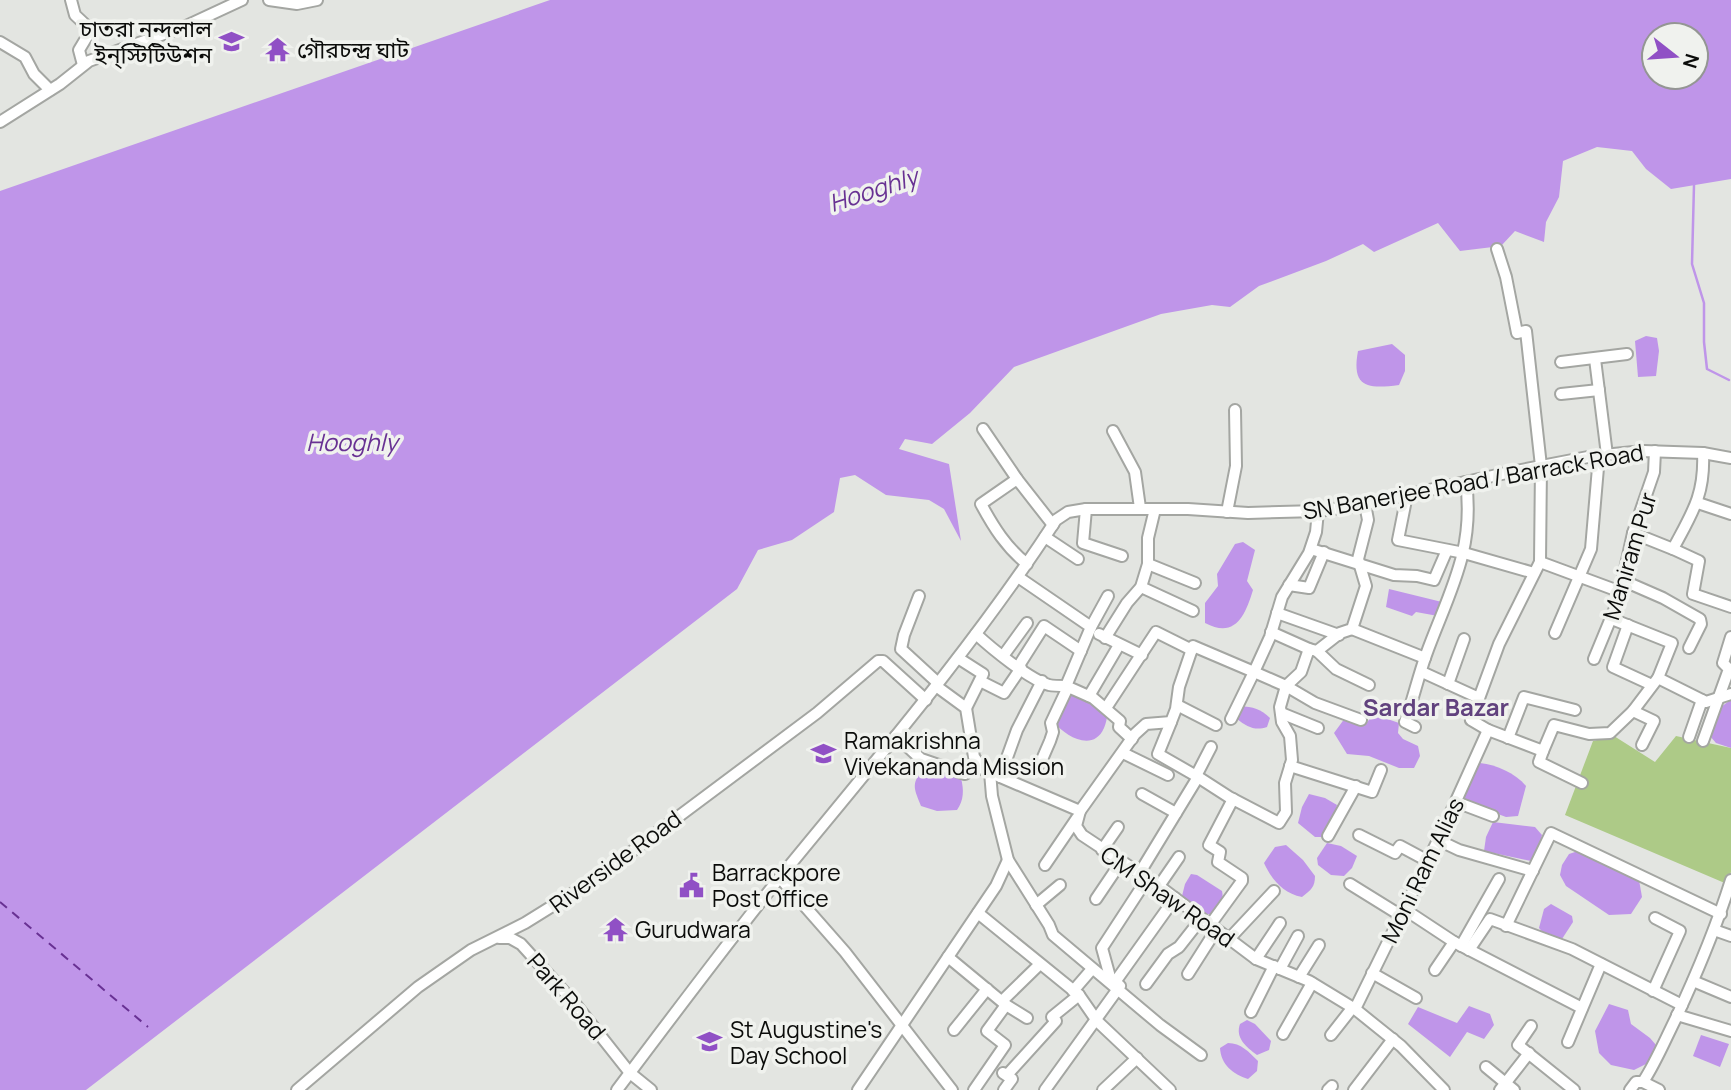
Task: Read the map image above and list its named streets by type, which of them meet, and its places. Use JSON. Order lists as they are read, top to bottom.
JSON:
{
  "streets": {
    "street": [
      "SN Banerjee Road / Barrack Road",
      "Maniram Pur",
      "Riverside Road",
      "Moni Ram Alias",
      "CM Shaw Road",
      "Park Road"
    ]
  },
  "crossings": [
    ["SN Banerjee Road / Barrack Road", "Maniram Pur"],
    ["SN Banerjee Road / Barrack Road", "Riverside Road"],
    ["SN Banerjee Road / Barrack Road", "Park Road"],
    ["Riverside Road", "Park Road"],
    ["Moni Ram Alias", "CM Shaw Road"]
  ],
  "districts": ["Sardar Bazar"],
  "water": ["Hooghly"],
  "places": {
    "school or university": ["চাতরা নন্দলাল ইন্‌স্টিটিউশন", "Ramakrishna Vivekananda Mission", "St Augustine's Day School"],
    "temple": ["গৌরচন্দ্র ঘাট", "Gurudwara"],
    "public building": ["Barrackpore Post Office"]
  },
  "north": "right"
}
